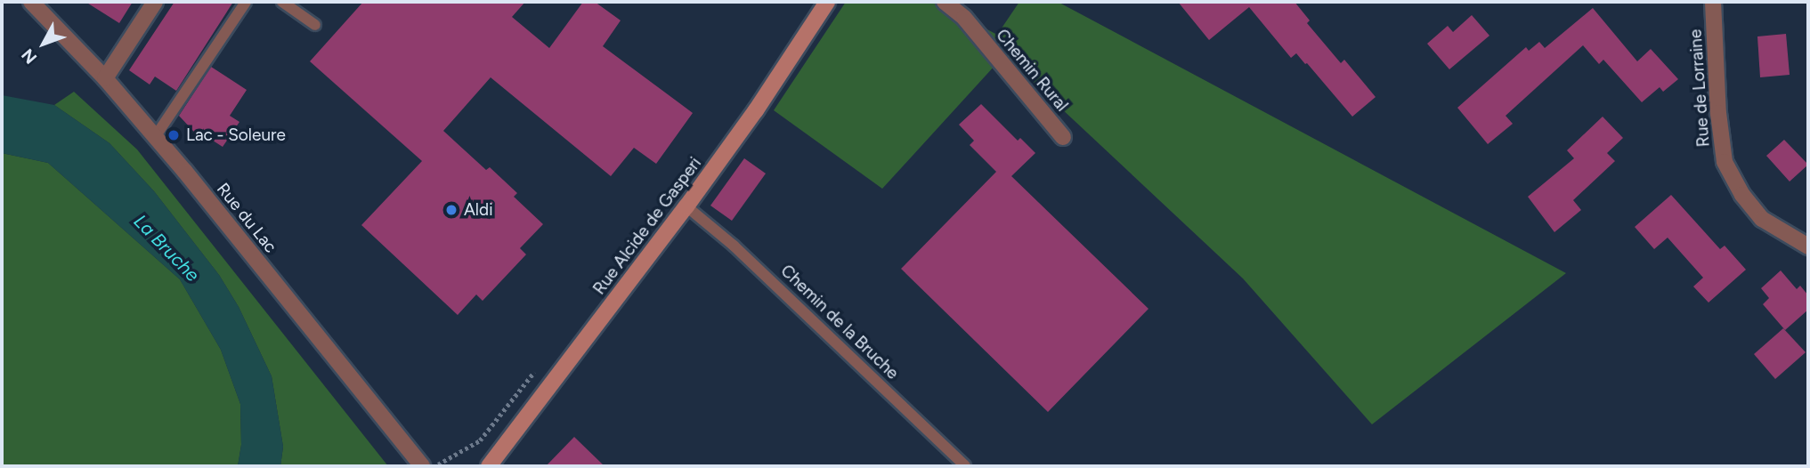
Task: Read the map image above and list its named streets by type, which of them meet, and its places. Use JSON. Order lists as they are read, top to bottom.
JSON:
{
  "streets": {
    "main road": ["Rue Alcide de Gasperi"],
    "street": ["Chemin Rural", "Rue de Lorraine", "Rue du Lac"],
    "lane": ["Chemin de la Bruche"]
  },
  "crossings": [
    ["Rue Alcide de Gasperi", "Chemin de la Bruche"]
  ],
  "water": ["La Bruche"],
  "places": ["Lac - Soleure", "Aldi"],
  "north": "bottom left"
}
